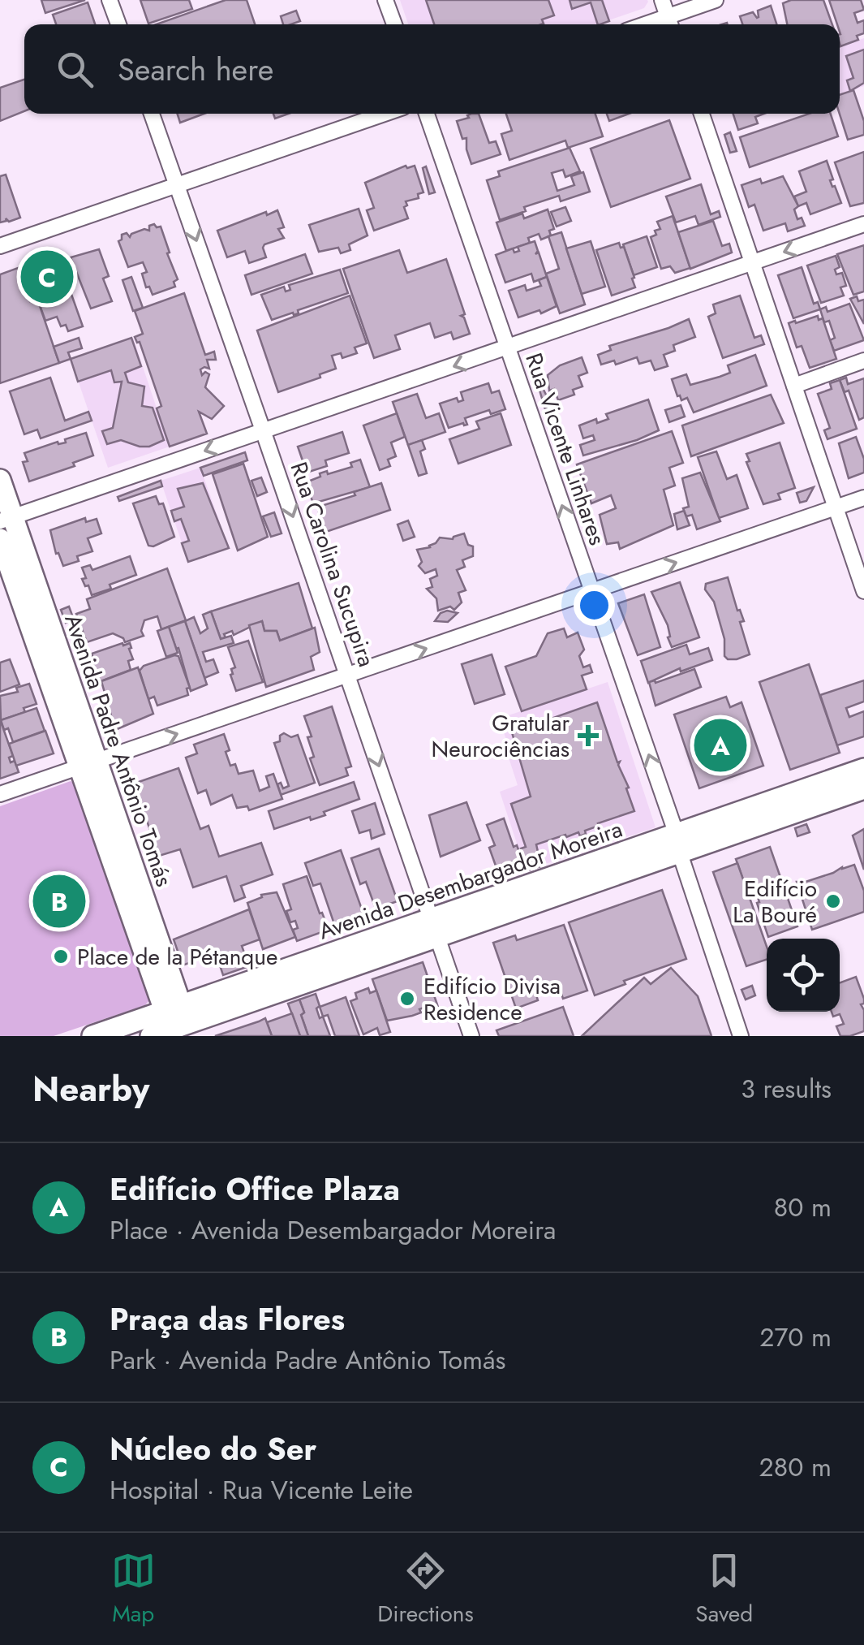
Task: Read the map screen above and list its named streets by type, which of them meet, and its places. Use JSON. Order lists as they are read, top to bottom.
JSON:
{
  "streets": {
    "main road": ["Avenida Padre Antônio Tomás", "Avenida Desembargador Moreira"],
    "street": ["Rua Vicente Linhares", "Rua Carolina Sucupira"]
  },
  "crossings": [
    ["Rua Vicente Linhares", "Avenida Desembargador Moreira"],
    ["Rua Carolina Sucupira", "Avenida Desembargador Moreira"],
    ["Avenida Padre Antônio Tomás", "Avenida Desembargador Moreira"]
  ],
  "one_way": ["Rua Vicente Linhares", "Rua Carolina Sucupira"],
  "places": {
    "health": ["Gratular Neurociências"],
    "other": ["Edifício La Bouré", "Place de la Pétanque", "Edifício Divisa Residence"]
  },
  "page": {
    "search": "Search here",
    "pins": ["C", "A", "B"],
    "heading": ["Nearby", "3 results"],
    "list": [
      {
        "mark": "A",
        "name": "Edifício Office Plaza",
        "note": "Place · Avenida Desembargador Moreira",
        "value": "80 m"
      },
      {
        "mark": "B",
        "name": "Praça das Flores",
        "note": "Park · Avenida Padre Antônio Tomás",
        "value": "270 m"
      },
      {
        "mark": "C",
        "name": "Núcleo do Ser",
        "note": "Hospital · Rua Vicente Leite",
        "value": "280 m"
      }
    ],
    "nav": ["Map", "Directions", "Saved"]
  }
}
